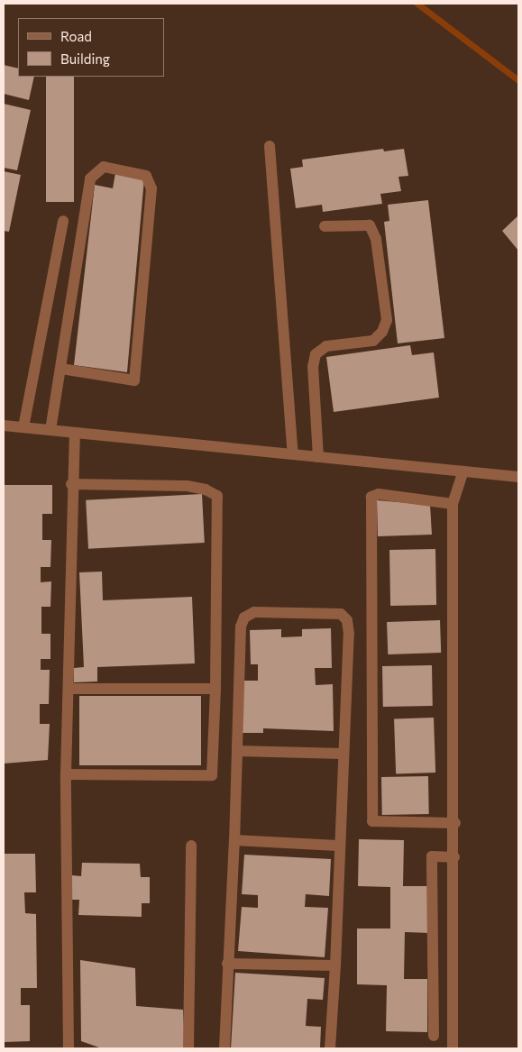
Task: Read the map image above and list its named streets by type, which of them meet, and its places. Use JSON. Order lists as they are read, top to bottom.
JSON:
{
  "legend": ["Road", "Building"]
}
